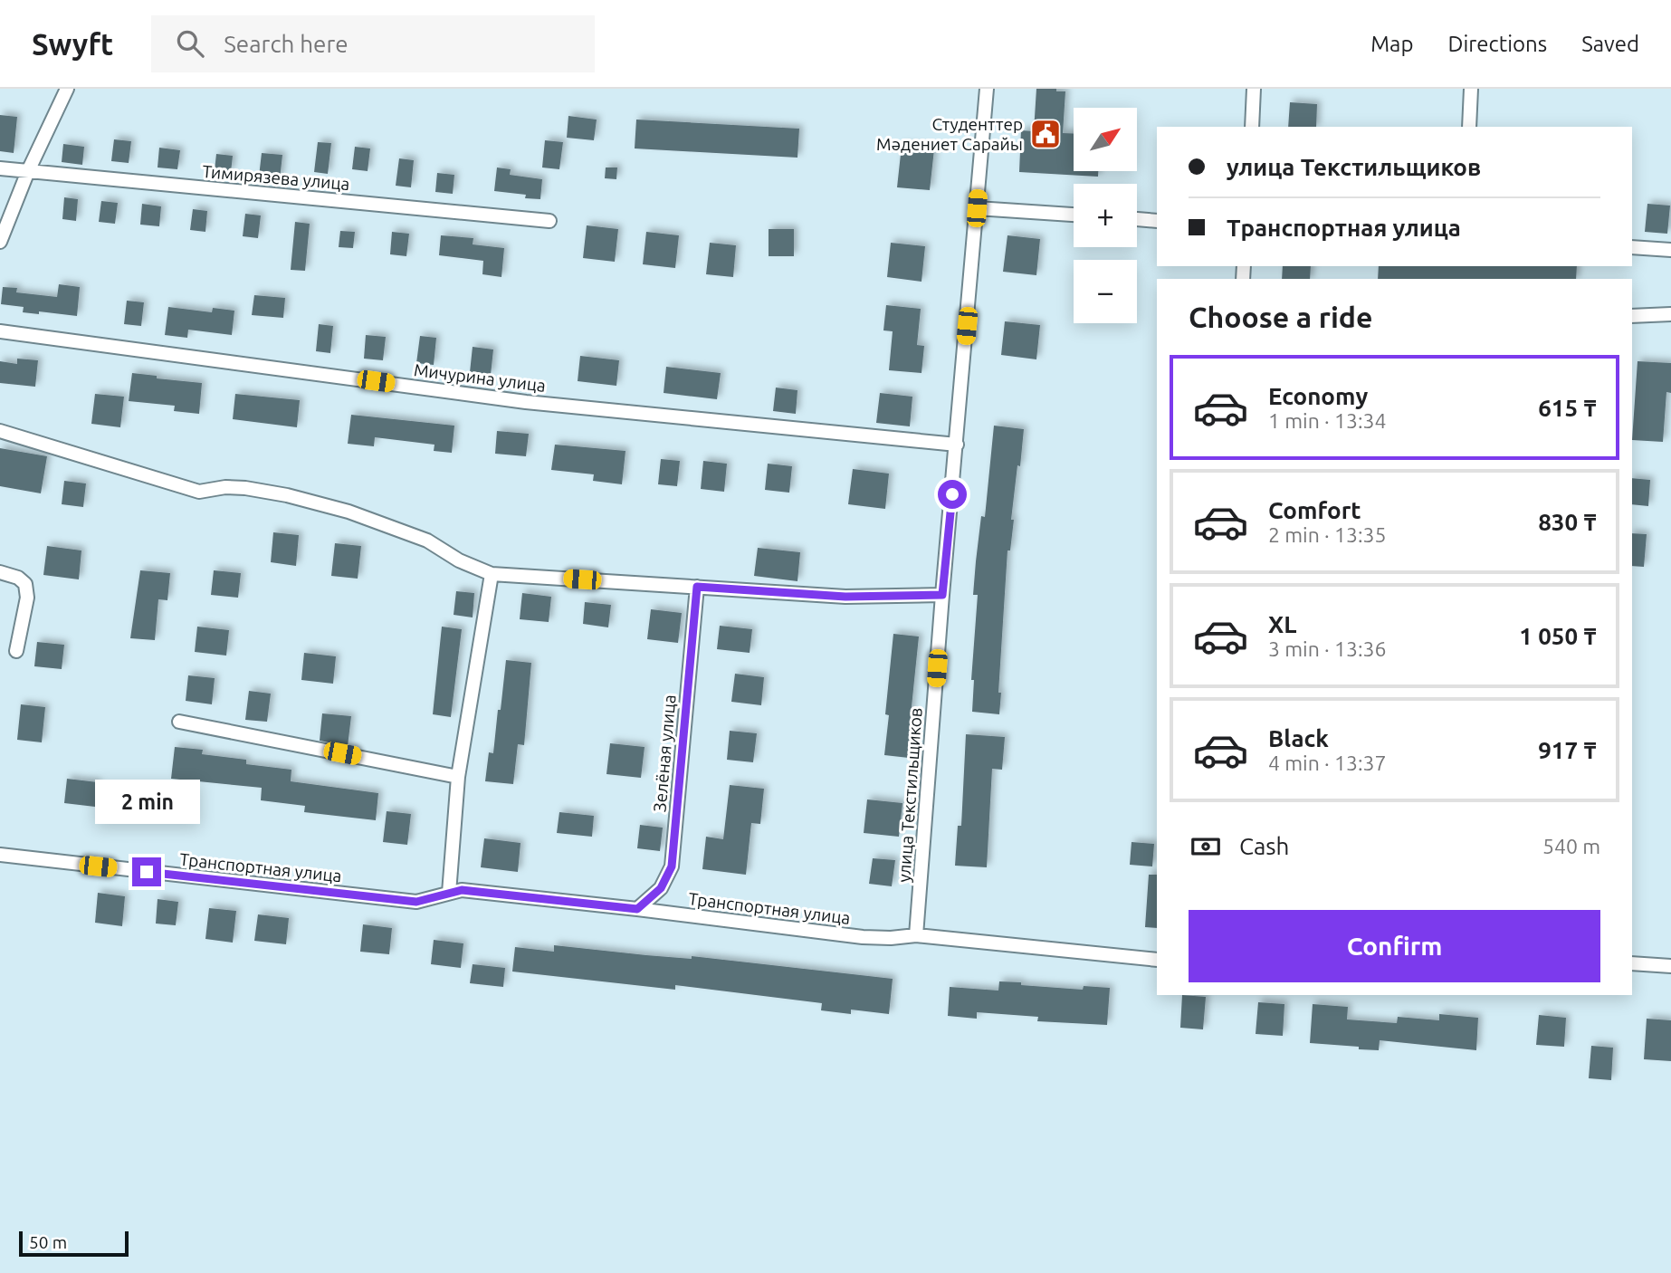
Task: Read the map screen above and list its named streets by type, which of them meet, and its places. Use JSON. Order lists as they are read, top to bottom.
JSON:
{
  "streets": {
    "street": [
      "Тимирязева улица",
      "Мичурина улица",
      "Зелёная улица",
      "улица Текстильщиков",
      "Транспортная улица"
    ]
  },
  "crossings": [
    ["Мичурина улица", "улица Текстильщиков"],
    ["Зелёная улица", "Транспортная улица"],
    ["улица Текстильщиков", "Транспортная улица"]
  ],
  "places": {
    "public building": ["Студенттер Мәдениет Сарайы"]
  },
  "scale_bar": "50 m",
  "north": "top right",
  "page": {
    "header": "Swyft",
    "search": "Search here",
    "nav": ["Map", "Directions", "Saved"],
    "map_buttons": ["+", "−"],
    "banner": ["улица Текстильщиков", "Транспортная улица"],
    "heading": "Choose a ride",
    "list": [
      {
        "name": "Economy",
        "note": "1 min · 13:34",
        "value": "615 ₸"
      },
      {
        "name": "Comfort",
        "note": "2 min · 13:35",
        "value": "830 ₸"
      },
      {
        "name": "XL",
        "note": "3 min · 13:36",
        "value": "1 050 ₸"
      },
      {
        "name": "Black",
        "note": "4 min · 13:37",
        "value": "917 ₸"
      }
    ],
    "bubble": "2 min",
    "pay": ["Cash", "540 m"],
    "buttons": "Confirm",
    "scale": "50 m"
  }
}
